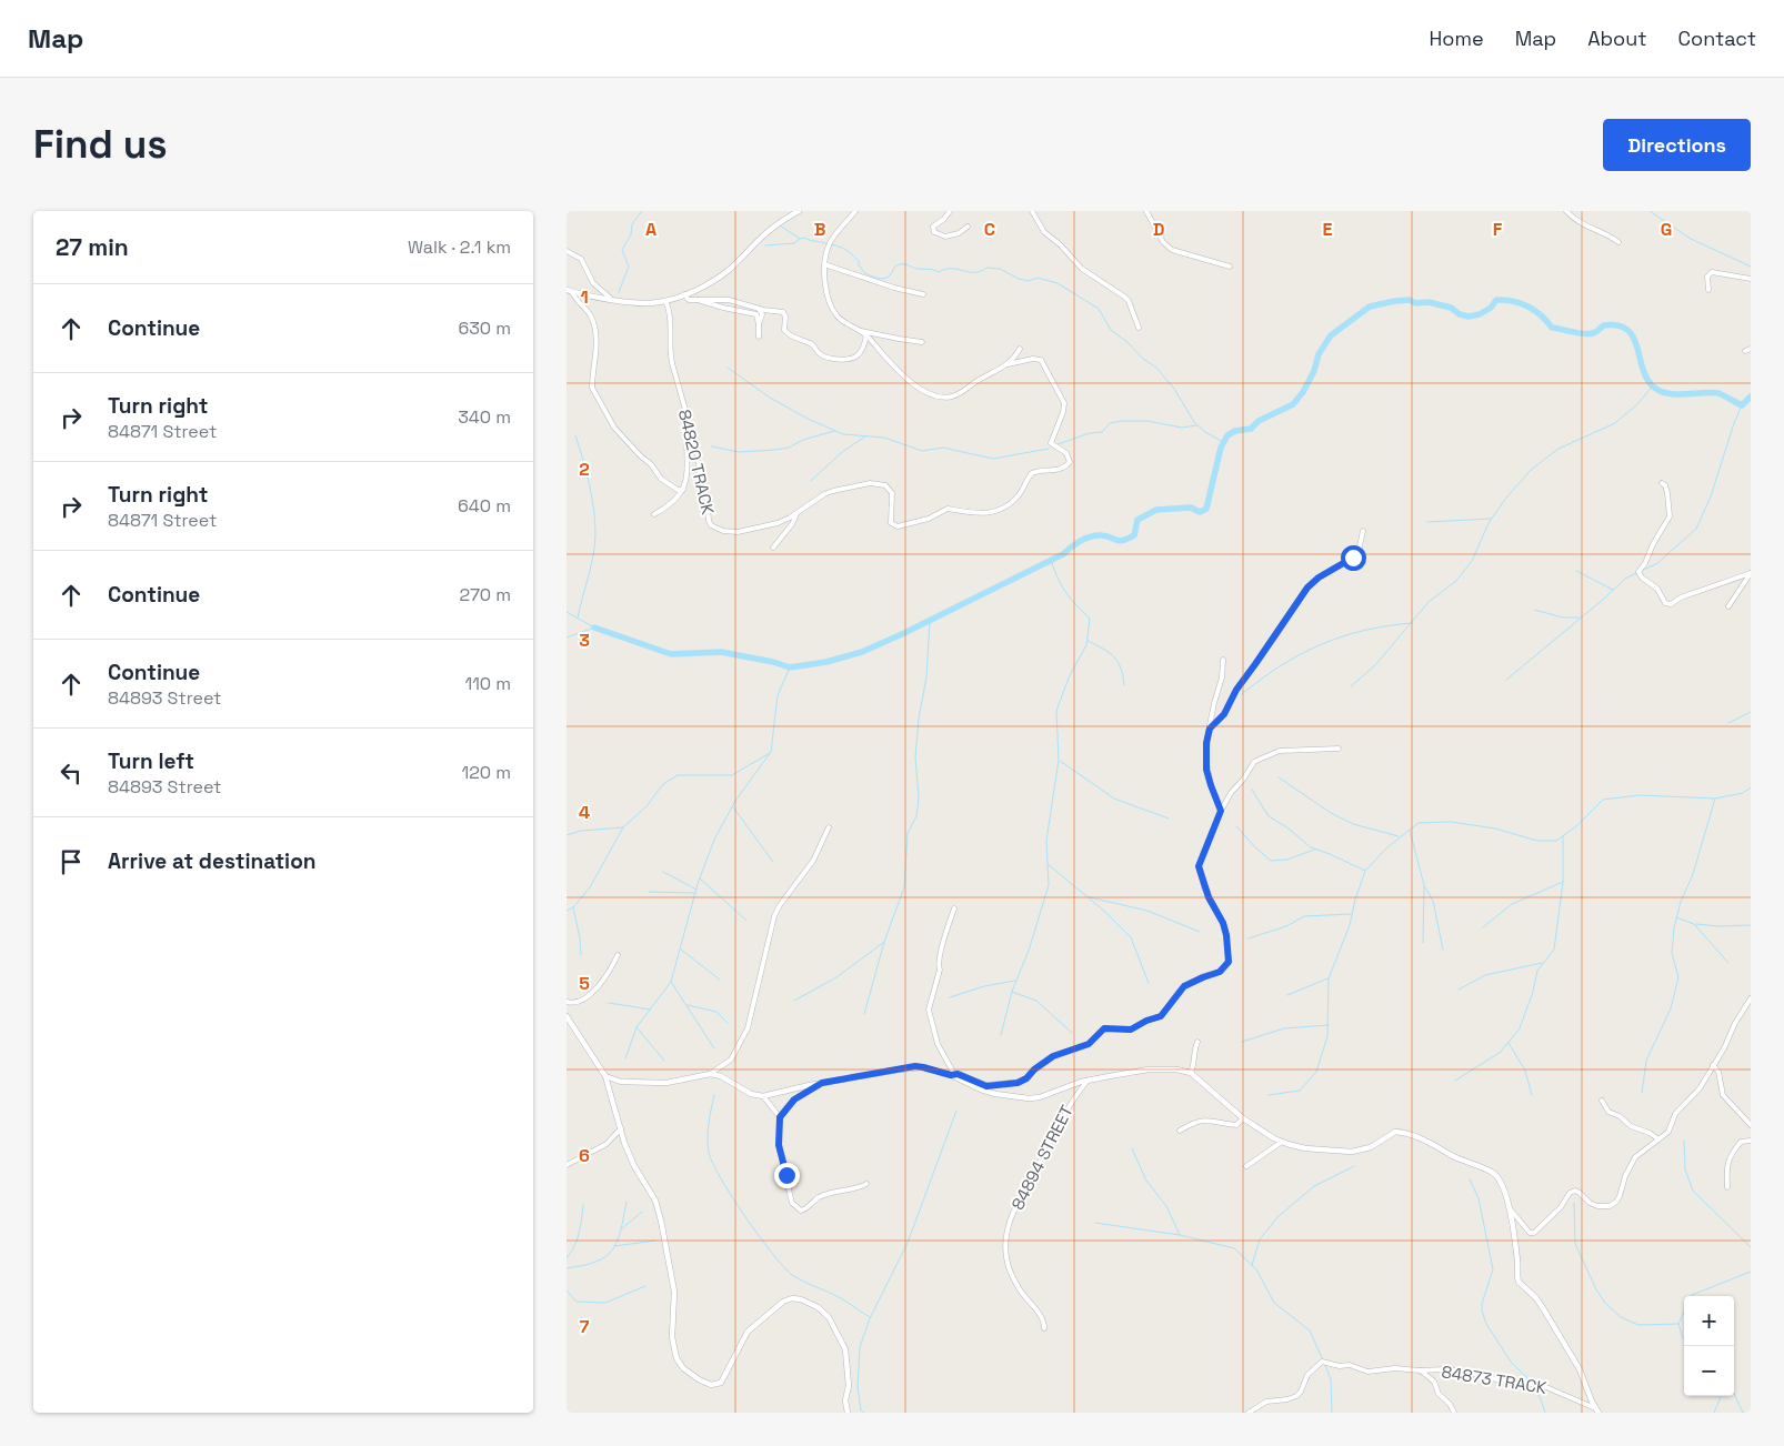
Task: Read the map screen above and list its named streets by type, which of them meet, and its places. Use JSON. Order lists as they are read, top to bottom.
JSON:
{
  "streets": {
    "street": ["84820 TRACK", "84894 STREET", "84873 TRACK"]
  },
  "page": {
    "header": "Map",
    "nav": [
      "Home",
      "Map",
      "About",
      "Contact"
    ],
    "buttons": "Directions",
    "title": "Find us",
    "heading": ["27 min", "Walk · 2.1 km"],
    "list": [
      ["Continue", "630 m"],
      ["Turn right", "84871 Street", "340 m"],
      ["Turn right", "84871 Street", "640 m"],
      ["Continue", "270 m"],
      ["Continue", "84893 Street", "110 m"],
      ["Turn left", "84893 Street", "120 m"],
      "Arrive at destination"
    ],
    "map_buttons": ["+", "−"]
  },
  "grid": {
    "columns": [
      "A",
      "B",
      "C",
      "D",
      "E",
      "F",
      "G"
    ],
    "rows": [
      "1",
      "2",
      "3",
      "4",
      "5",
      "6",
      "7"
    ]
  }
}
